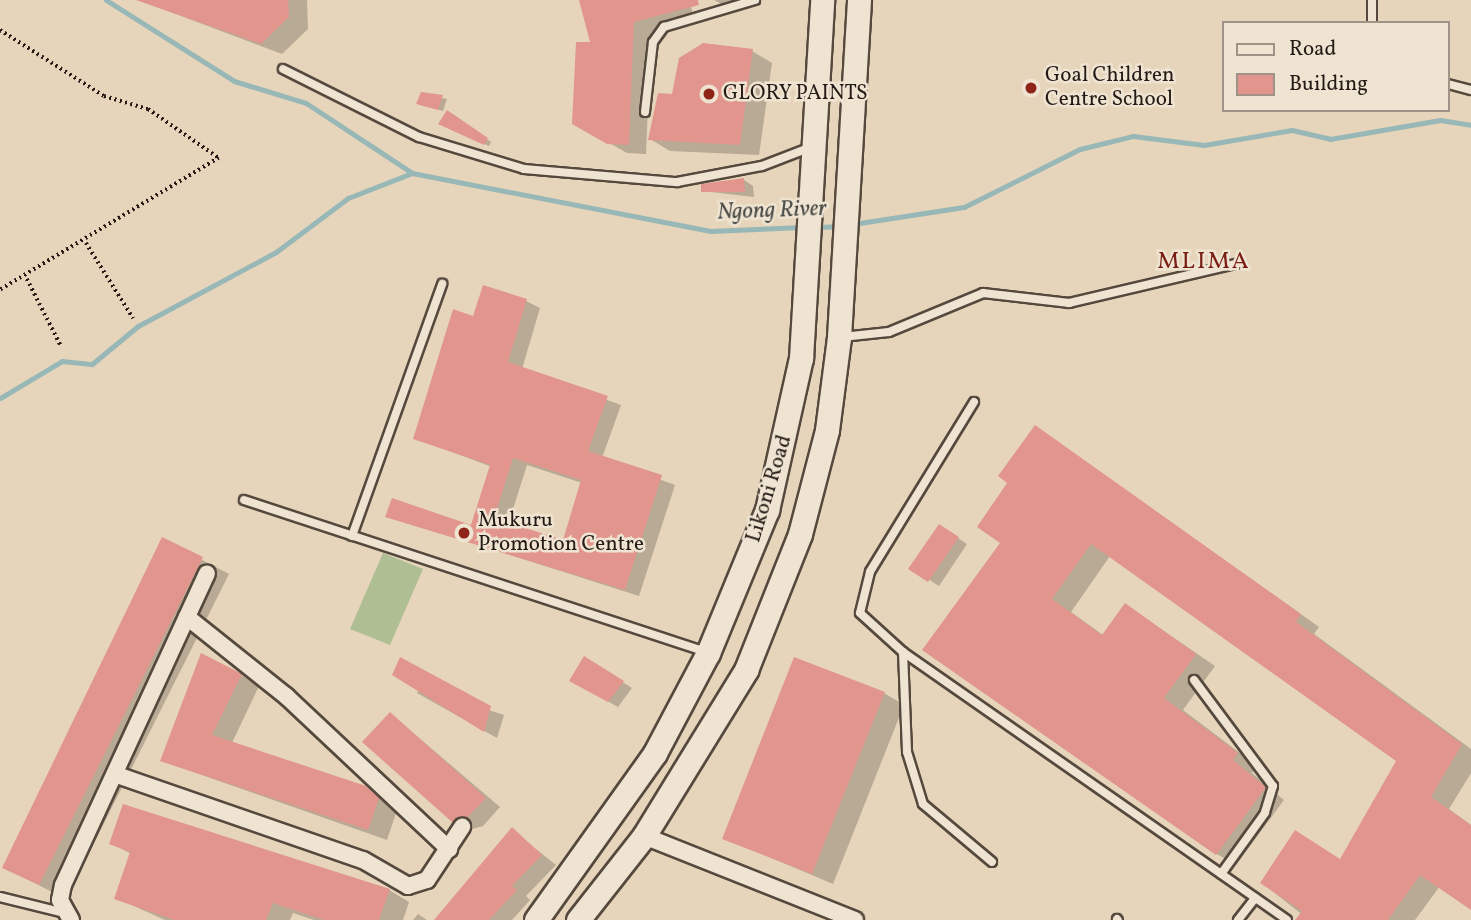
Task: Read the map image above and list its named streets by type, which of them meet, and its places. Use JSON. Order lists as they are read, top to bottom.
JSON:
{
  "streets": {
    "main road": ["Likoni Road"]
  },
  "districts": ["MLIMA"],
  "water": ["Ngong River"],
  "places": ["Goal Children Centre School", "GLORY PAINTS", "Mukuru Promotion Centre"],
  "legend": ["Road", "Building"]
}
